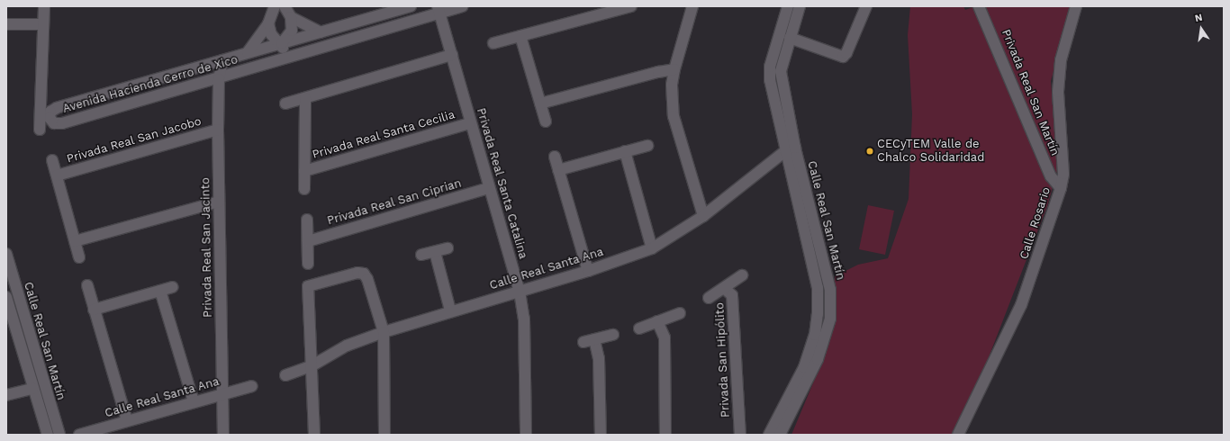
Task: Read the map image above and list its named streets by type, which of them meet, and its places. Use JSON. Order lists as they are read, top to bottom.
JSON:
{
  "streets": {
    "street": [
      "Avenida Hacienda Cerro de Xico",
      "Privada Real San Martín",
      "Privada Real Santa Cecilia",
      "Privada Real San Jacobo",
      "Privada Real Santa Catalina",
      "Privada Real San Ciprian",
      "Calle Real San Martín",
      "Calle Rosario",
      "Privada Real San Jacinto",
      "Calle Real Santa Ana",
      "Privada San Hipólito"
    ]
  },
  "crossings": [
    ["Avenida Hacienda Cerro de Xico", "Privada Real Santa Catalina"],
    ["Avenida Hacienda Cerro de Xico", "Privada Real San Jacinto"],
    ["Privada Real San Martín", "Calle Rosario"],
    ["Privada Real Santa Cecilia", "Privada Real Santa Catalina"],
    ["Privada Real San Jacobo", "Privada Real San Jacinto"],
    ["Privada Real Santa Catalina", "Privada Real San Ciprian"],
    ["Privada Real Santa Catalina", "Calle Real Santa Ana"],
    ["Calle Real San Martín", "Calle Real Santa Ana"],
    ["Privada Real San Jacinto", "Calle Real Santa Ana"]
  ],
  "places": ["CECyTEM Valle de Chalco Solidaridad"],
  "north": "top"
}
